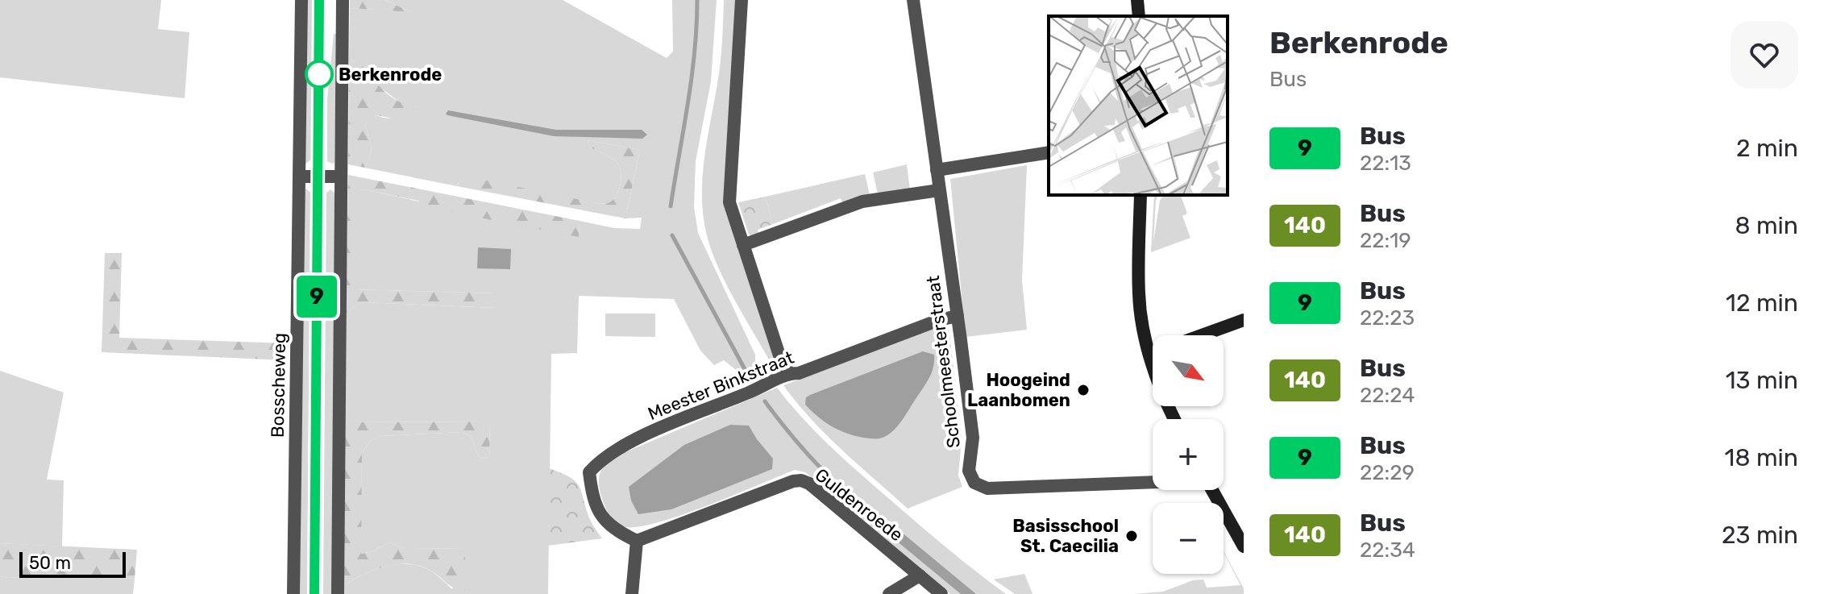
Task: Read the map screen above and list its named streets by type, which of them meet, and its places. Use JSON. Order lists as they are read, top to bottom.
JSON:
{
  "streets": {
    "street": [
      "Schoolmeesterstraat",
      "Bosscheweg",
      "Meester Binkstraat",
      "Guldenroede"
    ]
  },
  "crossings": [
    ["Schoolmeesterstraat", "Meester Binkstraat"],
    ["Meester Binkstraat", "Guldenroede"]
  ],
  "places": ["Berkenrode", "Hoogeind Laanbomen", "Basisschool St. Caecilia"],
  "lines": ["bus line 9"],
  "scale_bar": "50 m",
  "north": "bottom right",
  "page": {
    "on_map": "9",
    "heading": ["Berkenrode", "Bus"],
    "list": [
      {
        "mark": "9",
        "name": "Bus",
        "note": "22:13",
        "value": "2 min"
      },
      {
        "mark": "140",
        "name": "Bus",
        "note": "22:19",
        "value": "8 min"
      },
      {
        "mark": "9",
        "name": "Bus",
        "note": "22:23",
        "value": "12 min"
      },
      {
        "mark": "140",
        "name": "Bus",
        "note": "22:24",
        "value": "13 min"
      },
      {
        "mark": "9",
        "name": "Bus",
        "note": "22:29",
        "value": "18 min"
      },
      {
        "mark": "140",
        "name": "Bus",
        "note": "22:34",
        "value": "23 min"
      }
    ],
    "map_buttons": ["+", "−"],
    "scale": "50 m"
  }
}
